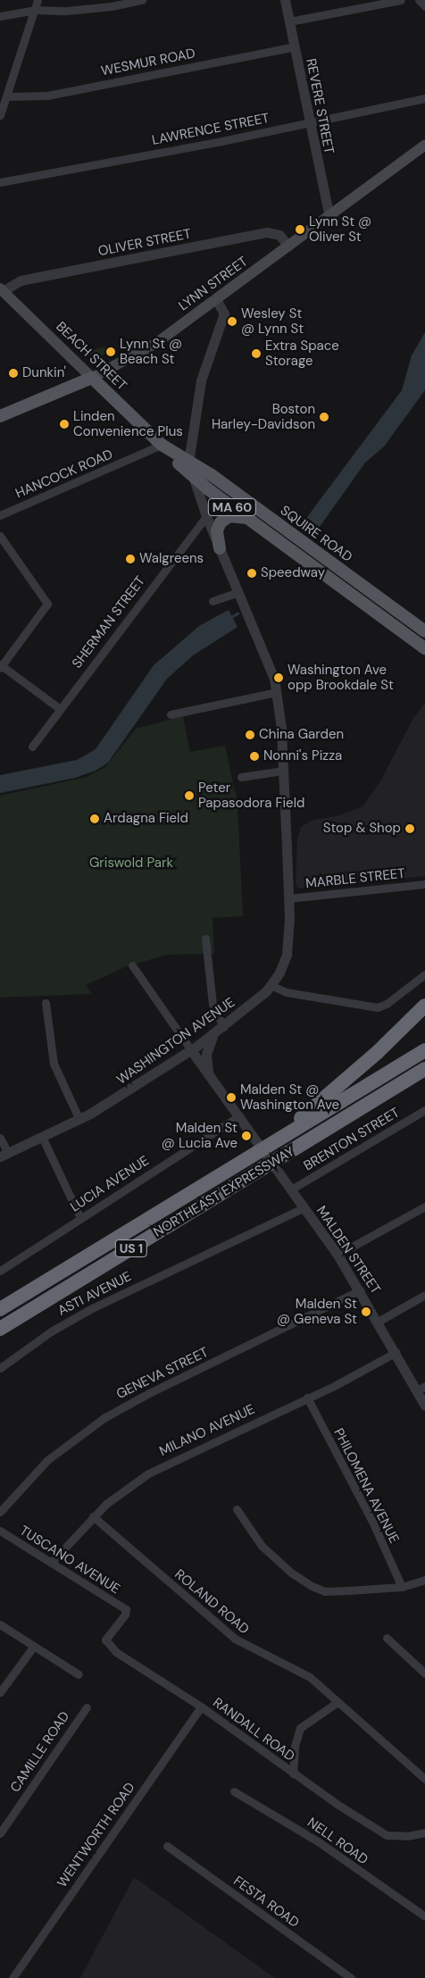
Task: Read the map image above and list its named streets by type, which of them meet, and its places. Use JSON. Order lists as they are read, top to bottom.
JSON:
{
  "streets": {
    "highway": ["NORTHEAST EXPRESSWAY", "US 1"],
    "main road": [
      "LYNN STREET",
      "BEACH STREET",
      "MA 60",
      "SQUIRE ROAD"
    ],
    "street": [
      "WESMUR ROAD",
      "REVERE STREET",
      "LAWRENCE STREET",
      "OLIVER STREET",
      "HANCOCK ROAD",
      "SHERMAN STREET",
      "MARBLE STREET",
      "WASHINGTON AVENUE",
      "BRENTON STREET",
      "LUCIA AVENUE",
      "MALDEN STREET",
      "ASTI AVENUE",
      "GENEVA STREET",
      "MILANO AVENUE",
      "PHILOMENA AVENUE",
      "TUSCANO AVENUE",
      "ROLAND ROAD",
      "RANDALL ROAD",
      "CAMILLE ROAD",
      "WENTWORTH ROAD",
      "NELL ROAD",
      "FESTA ROAD"
    ]
  },
  "crossings": [
    ["WESMUR ROAD", "REVERE STREET"],
    ["REVERE STREET", "LAWRENCE STREET"],
    ["REVERE STREET", "LYNN STREET"],
    ["OLIVER STREET", "LYNN STREET"],
    ["OLIVER STREET", "BEACH STREET"],
    ["LYNN STREET", "BEACH STREET"],
    ["LYNN STREET", "WASHINGTON AVENUE"],
    ["BEACH STREET", "HANCOCK ROAD"],
    ["BEACH STREET", "SQUIRE ROAD"],
    ["BEACH STREET", "WASHINGTON AVENUE"],
    ["SQUIRE ROAD", "WASHINGTON AVENUE"],
    ["SHERMAN STREET", "WASHINGTON AVENUE"],
    ["MARBLE STREET", "WASHINGTON AVENUE"],
    ["WASHINGTON AVENUE", "MALDEN STREET"],
    ["BRENTON STREET", "MALDEN STREET"],
    ["LUCIA AVENUE", "MALDEN STREET"],
    ["NORTHEAST EXPRESSWAY", "US 1"],
    ["MALDEN STREET", "ASTI AVENUE"],
    ["MALDEN STREET", "GENEVA STREET"],
    ["MALDEN STREET", "MILANO AVENUE"],
    ["MILANO AVENUE", "PHILOMENA AVENUE"],
    ["MILANO AVENUE", "TUSCANO AVENUE"],
    ["MILANO AVENUE", "ROLAND ROAD"],
    ["TUSCANO AVENUE", "RANDALL ROAD"],
    ["RANDALL ROAD", "WENTWORTH ROAD"]
  ],
  "parks": ["Griswold Park"],
  "places": [
    "Lynn St @ Oliver St",
    "Wesley St @ Lynn St",
    "Lynn St @ Beach St",
    "Extra Space Storage",
    "Dunkin'",
    "Boston Harley-Davidson",
    "Linden Convenience Plus",
    "Walgreens",
    "Speedway",
    "Washington Ave opp Brookdale St",
    "China Garden",
    "Nonni's Pizza",
    "Peter Papasodora Field",
    "Ardagna Field",
    "Stop & Shop",
    "Malden St @ Washington Ave",
    "Malden St @ Lucia Ave",
    "Malden St @ Geneva St"
  ]
}
